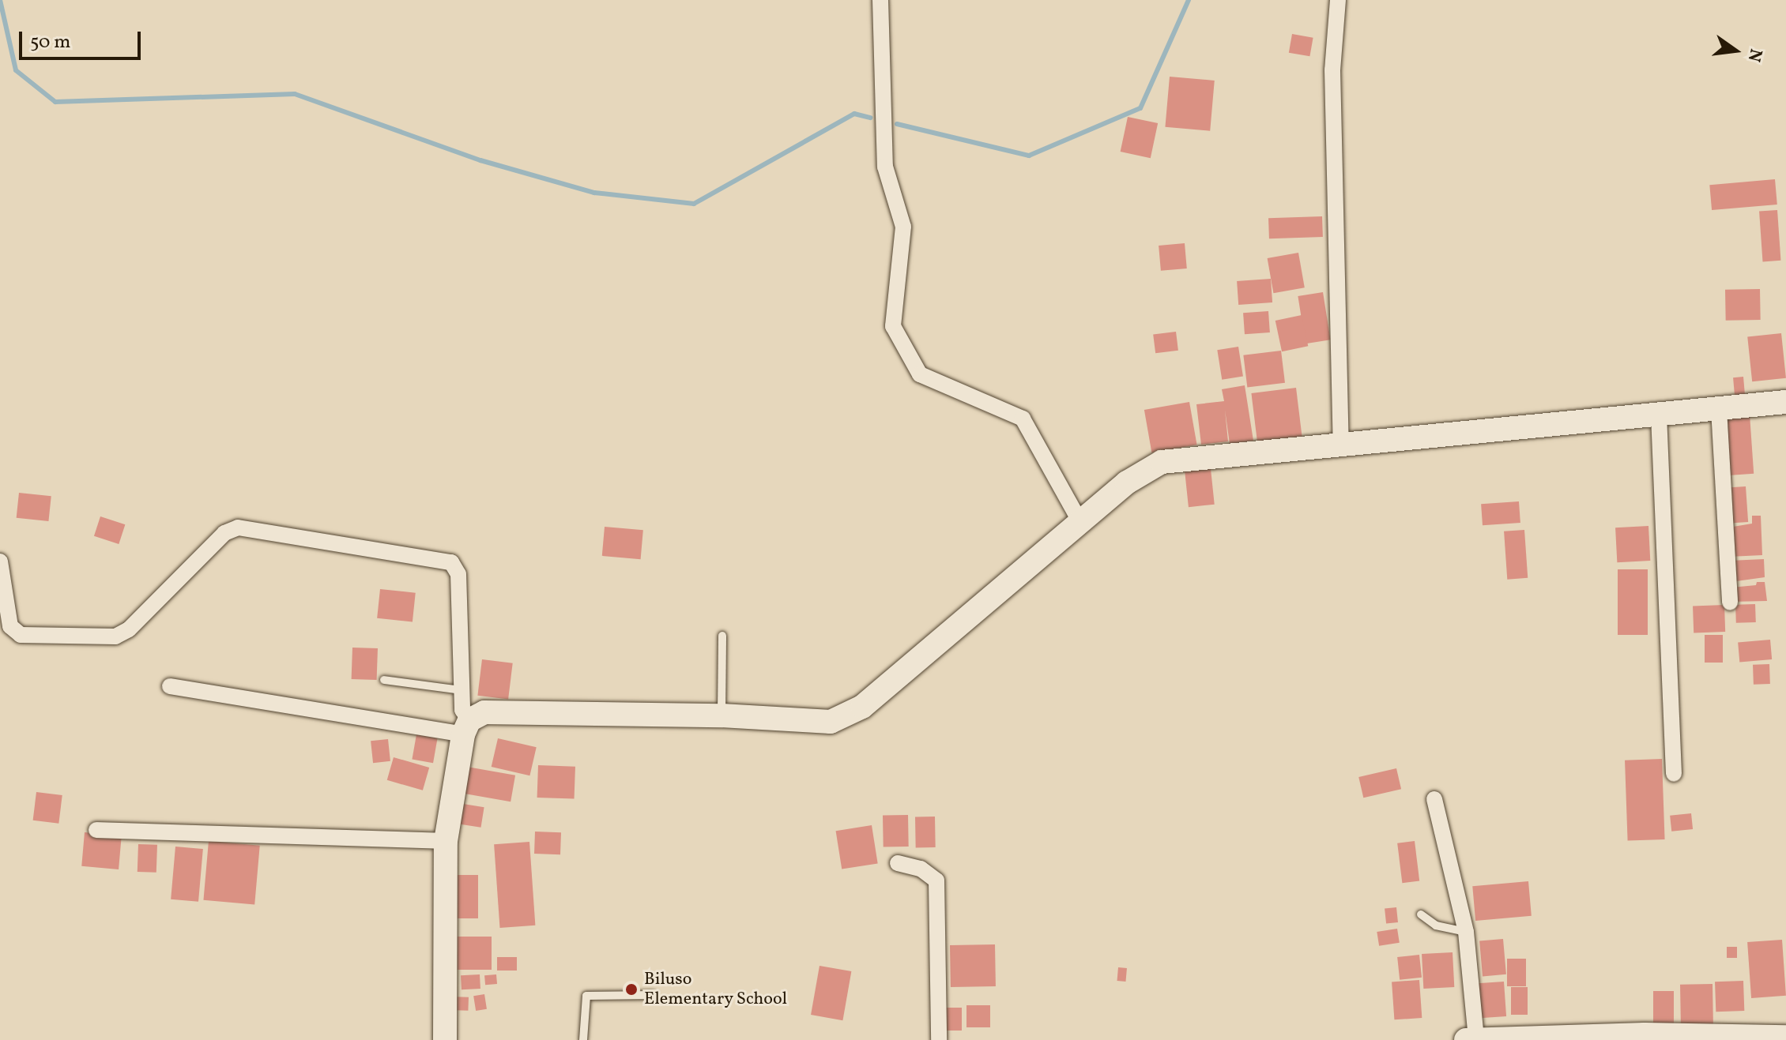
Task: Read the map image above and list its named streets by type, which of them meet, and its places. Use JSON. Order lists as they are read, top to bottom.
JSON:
{
  "places": ["Biluso Elementary School"],
  "scale_bar": "50 m",
  "north": "right"
}
